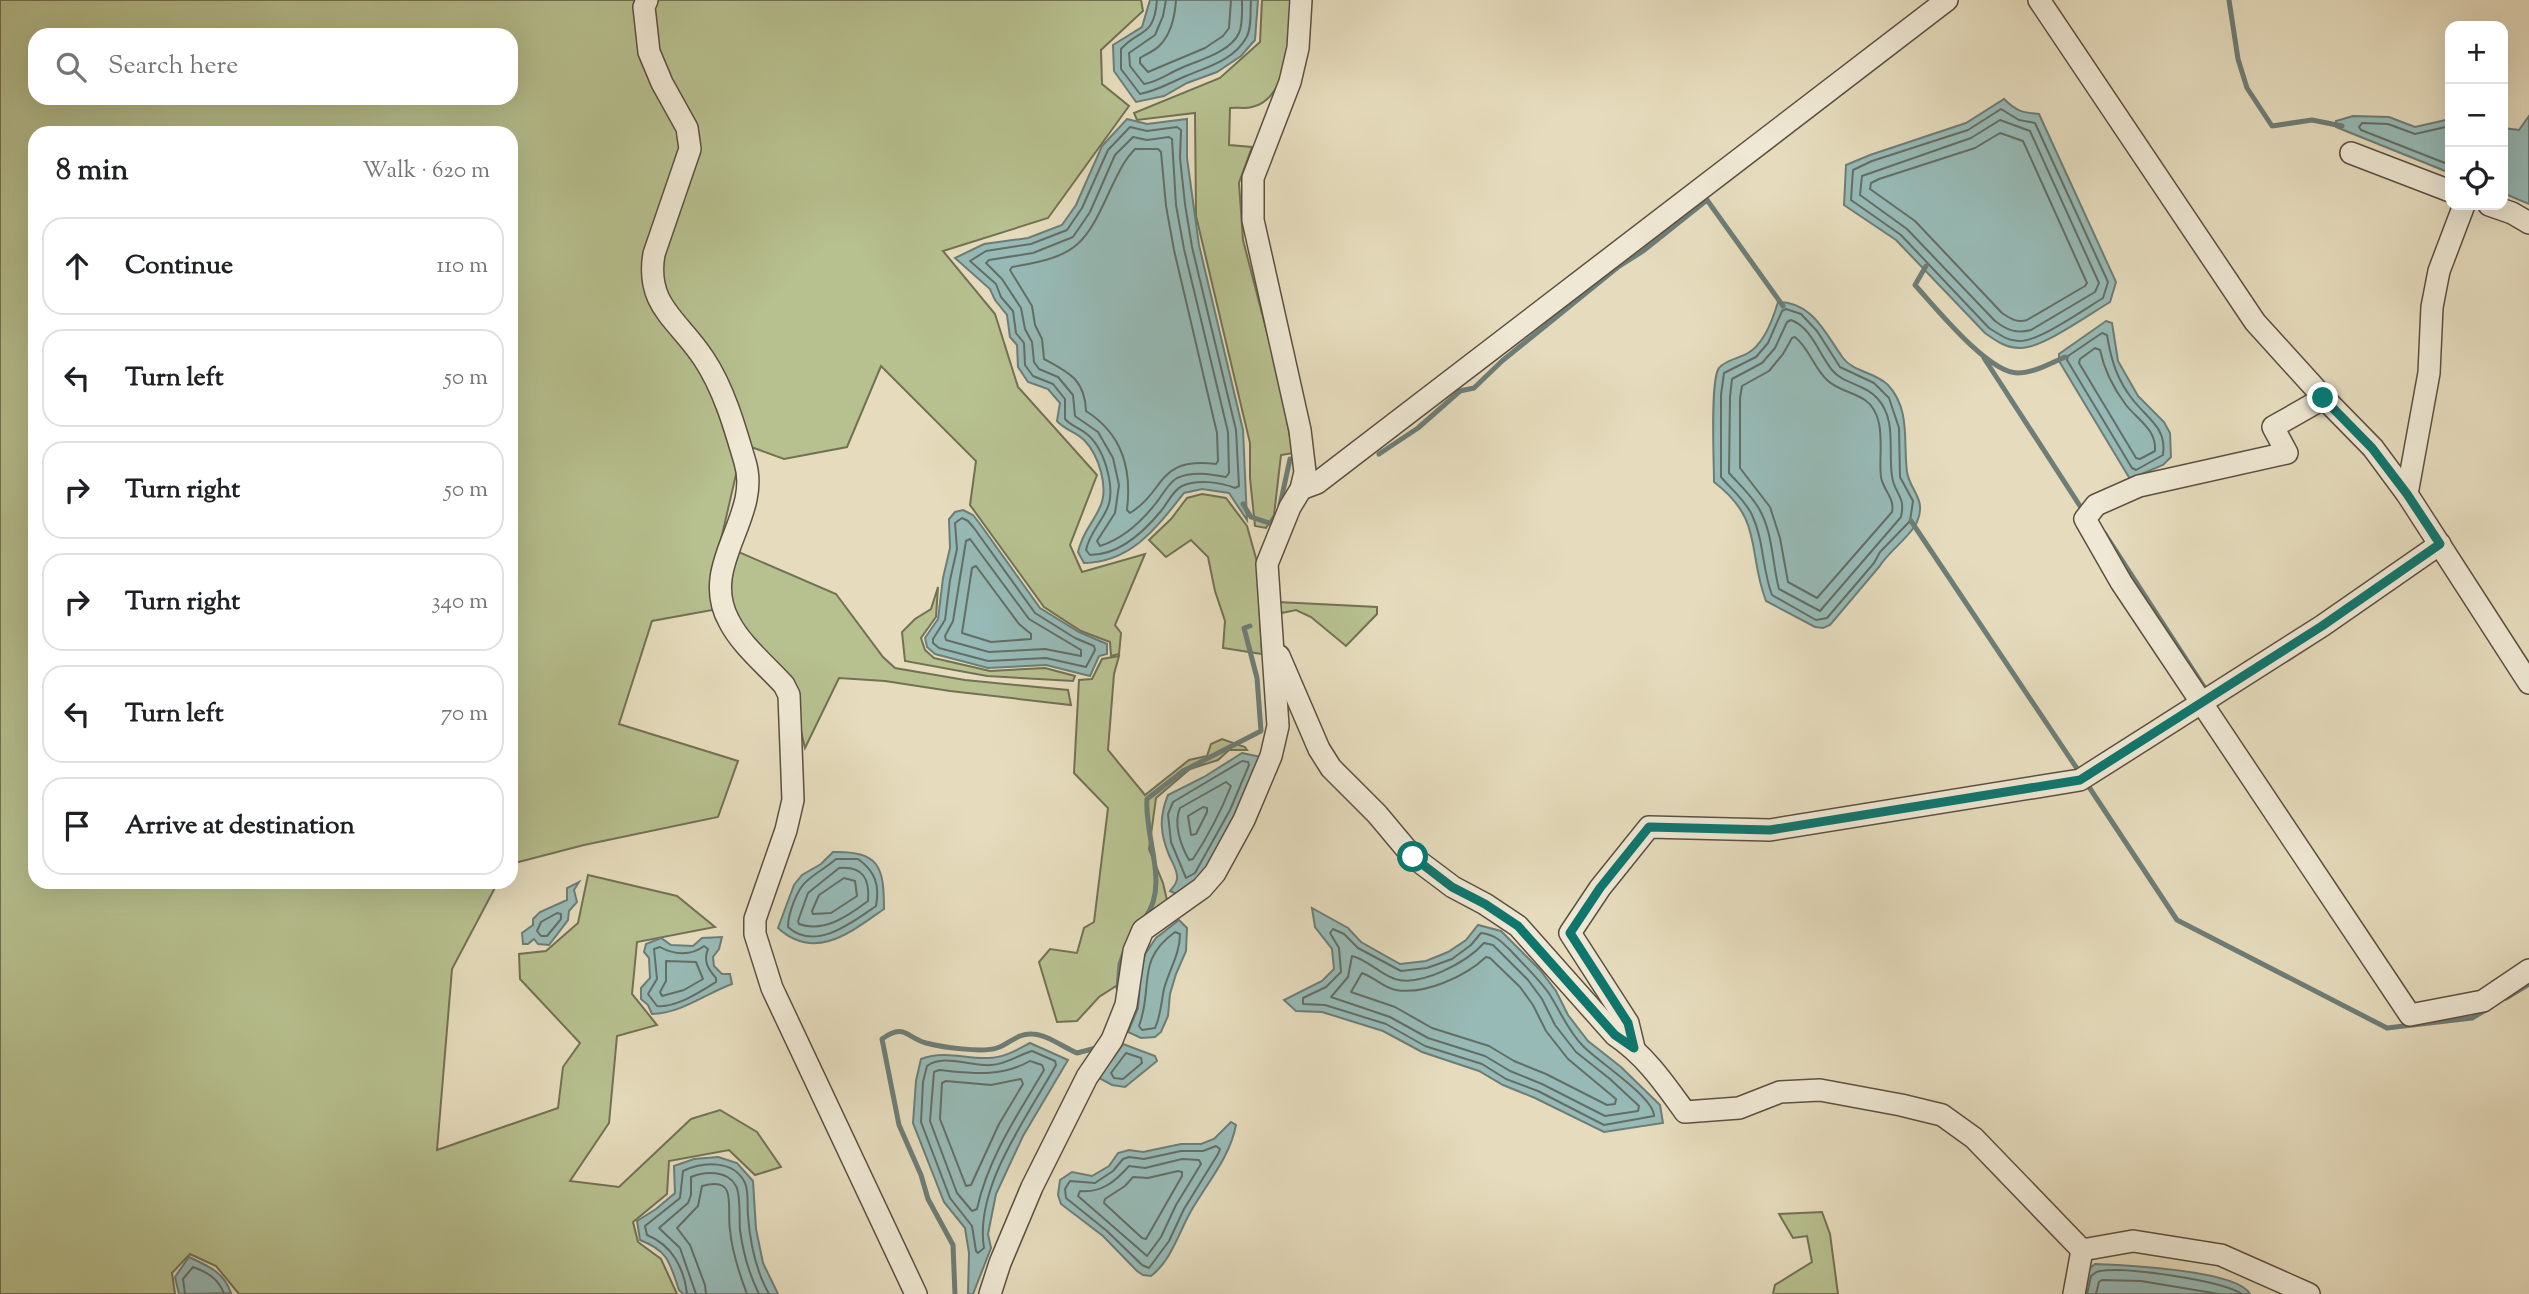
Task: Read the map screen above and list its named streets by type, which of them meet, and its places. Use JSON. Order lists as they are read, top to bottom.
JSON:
{
  "page": {
    "map_buttons": ["+", "−"],
    "search": "Search here",
    "heading": ["8 min", "Walk · 620 m"],
    "list": [
      ["Continue", "110 m"],
      ["Turn left", "50 m"],
      ["Turn right", "50 m"],
      ["Turn right", "340 m"],
      ["Turn left", "70 m"],
      "Arrive at destination"
    ]
  }
}
